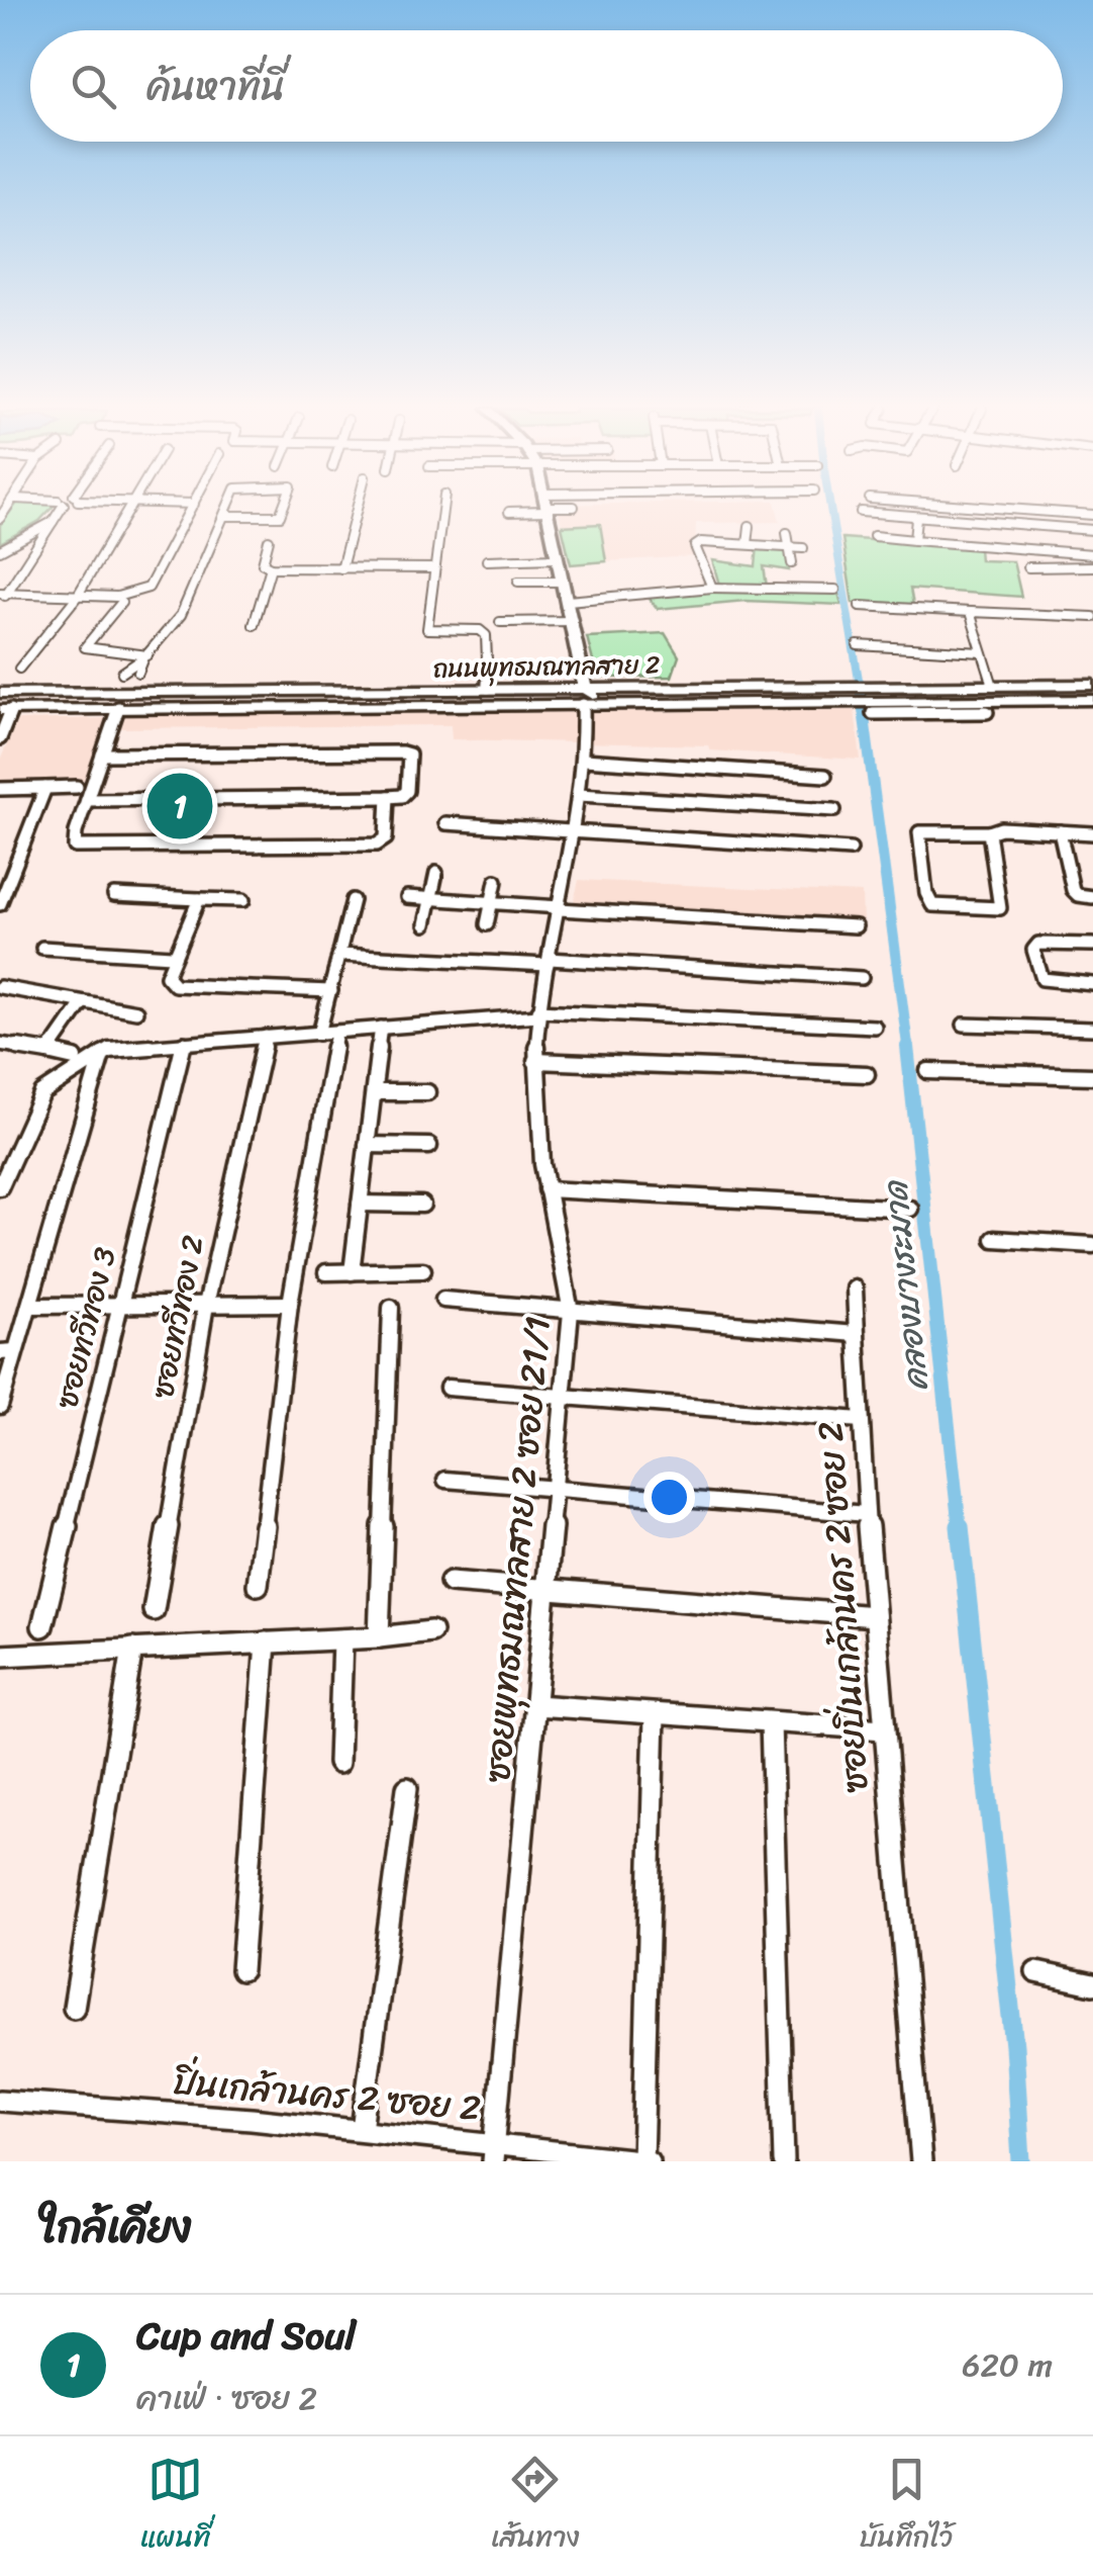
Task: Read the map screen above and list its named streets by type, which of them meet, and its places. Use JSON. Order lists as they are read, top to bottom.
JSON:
{
  "streets": {
    "main road": ["ถนนพุทธมณฑลสาย 2"],
    "street": [
      "ซอยทวีทอง 2",
      "ซอยทวีทอง 3",
      "ซอยพุทธมณฑลสาย 2 ซอย 21/1",
      "ซอยปิ่นเกล้านคร 2 ซอย 2",
      "ปิ่นเกล้านคร 2 ซอย 2"
    ]
  },
  "crossings": [
    ["ถนนพุทธมณฑลสาย 2", "ซอยพุทธมณฑลสาย 2 ซอย 21/1"],
    ["ซอยพุทธมณฑลสาย 2 ซอย 21/1", "ปิ่นเกล้านคร 2 ซอย 2"]
  ],
  "water": ["คลองบางระมาด"],
  "page": {
    "search": "ค้นหาที่นี่",
    "pins": "1",
    "heading": "ใกล้เคียง",
    "list": [
      {
        "mark": "1",
        "name": "Cup and Soul",
        "note": "คาเฟ่ · ซอย 2",
        "value": "620 m"
      }
    ],
    "nav": ["แผนที่", "เส้นทาง", "บันทึกไว้"]
  }
}
